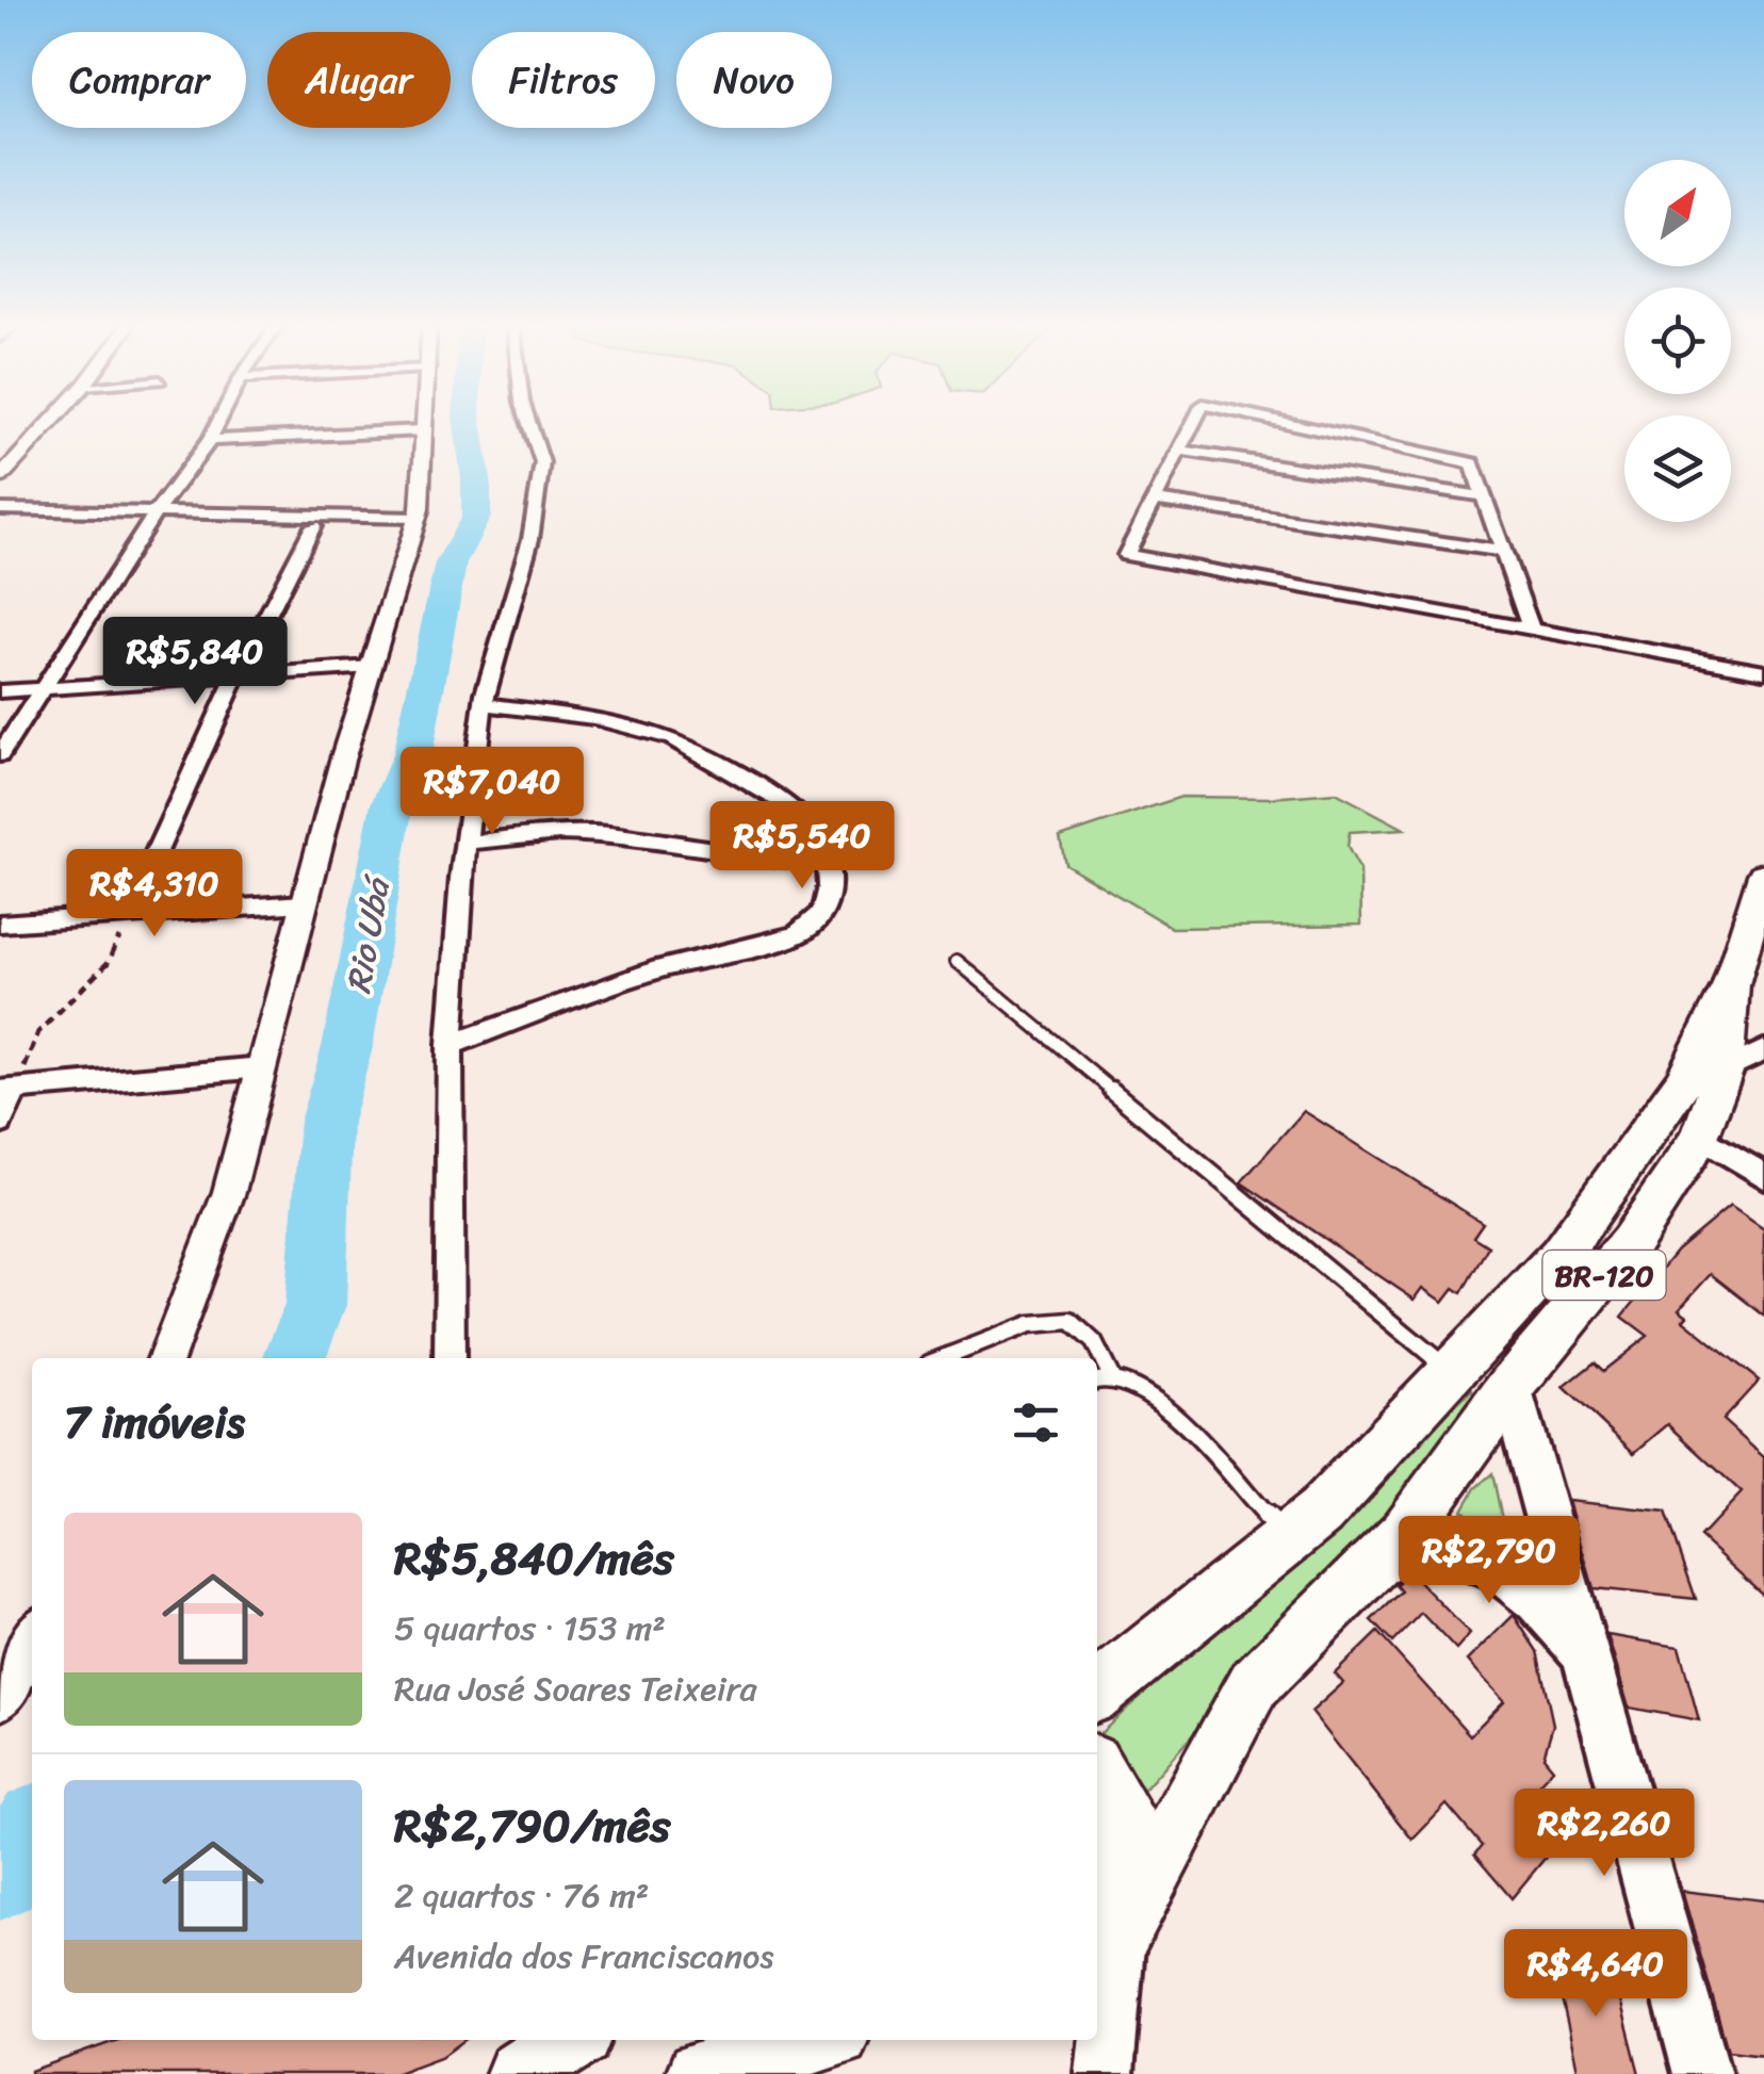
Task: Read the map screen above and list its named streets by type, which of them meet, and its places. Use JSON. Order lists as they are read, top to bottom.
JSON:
{
  "streets": {
    "main road": ["BR-120"]
  },
  "water": ["Rio Ubá"],
  "north": "top right",
  "page": {
    "chip": [
      "Comprar",
      "Alugar",
      "Filtros",
      "Novo"
    ],
    "price": [
      "R$5,840",
      "R$7,040",
      "R$5,540",
      "R$4,310",
      "R$2,790",
      "R$2,260",
      "R$4,640"
    ],
    "heading": "7 imóveis",
    "list": [
      {
        "name": "R$5,840/mês",
        "note": "5 quartos · 153 m² · Rua José Soares Teixeira"
      },
      {
        "name": "R$2,790/mês",
        "note": "2 quartos · 76 m² · Avenida dos Franciscanos"
      }
    ]
  }
}
